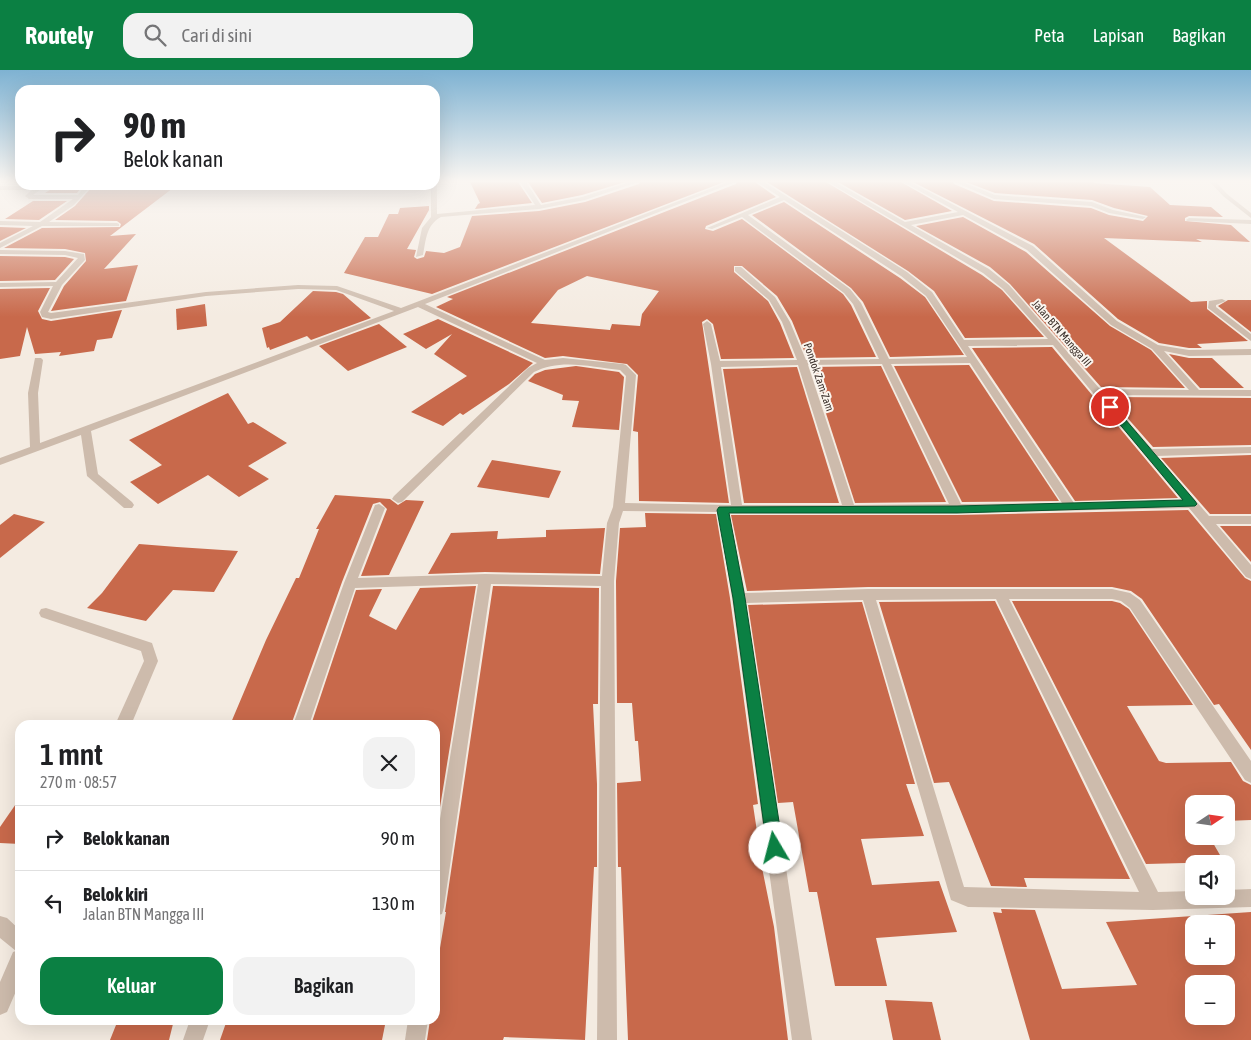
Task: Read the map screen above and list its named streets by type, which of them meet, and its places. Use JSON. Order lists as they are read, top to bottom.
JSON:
{
  "streets": {
    "street": ["Jalan BTN Mangga III", "Pondok Zam-Zam"]
  },
  "north": "right",
  "page": {
    "header": "Routely",
    "search": "Cari di sini",
    "nav": ["Peta", "Lapisan", "Bagikan"],
    "turn": ["90 m", "Belok kanan"],
    "heading": ["1 mnt", "270 m · 08:57"],
    "map_buttons": ["+", "−"],
    "list": [
      {
        "name": "Belok kanan",
        "value": "90 m"
      },
      {
        "name": "Belok kiri",
        "note": "Jalan BTN Mangga III",
        "value": "130 m"
      }
    ],
    "buttons": ["Keluar", "Bagikan"]
  }
}
